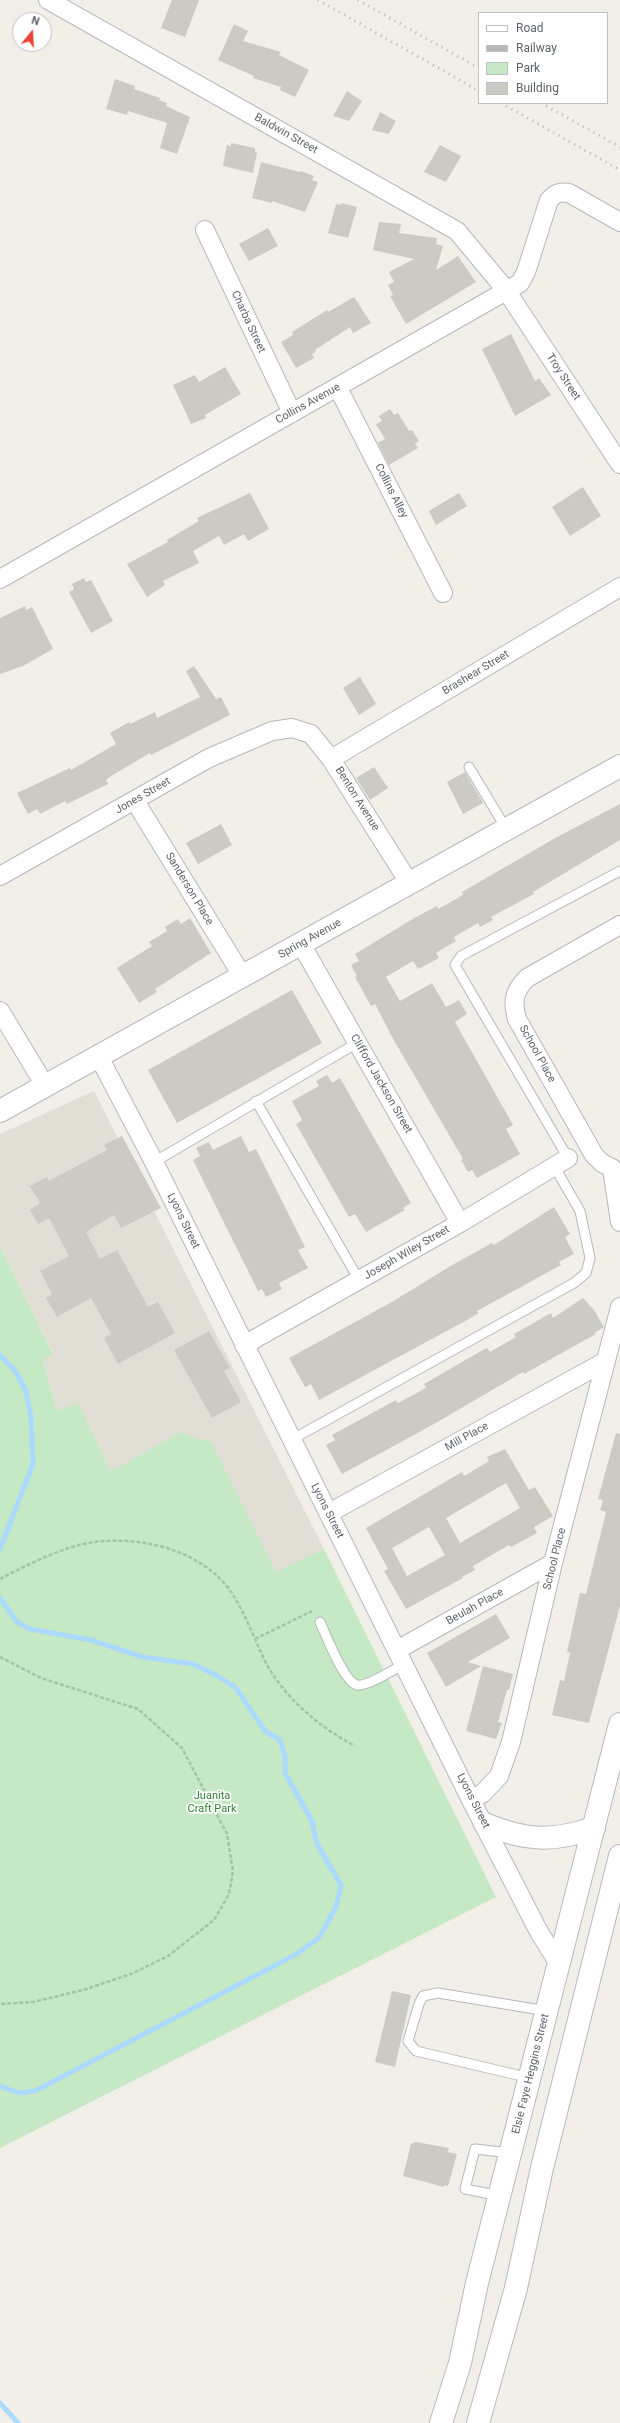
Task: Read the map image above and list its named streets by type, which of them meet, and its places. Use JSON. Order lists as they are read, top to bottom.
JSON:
{
  "streets": {
    "main road": ["Spring Avenue", "Elsie Faye Heggins Street"],
    "street": [
      "Baldwin Street",
      "Charba Street",
      "Troy Street",
      "Collins Avenue",
      "Collins Alley",
      "Brashear Street",
      "Jones Street",
      "Benton Avenue",
      "Sanderson Place",
      "School Place",
      "Clifford Jackson Street",
      "Lyons Street",
      "Joseph Wiley Street",
      "Mill Place",
      "Beulah Place"
    ]
  },
  "crossings": [
    ["Baldwin Street", "Troy Street"],
    ["Baldwin Street", "Collins Avenue"],
    ["Charba Street", "Collins Avenue"],
    ["Troy Street", "Collins Avenue"],
    ["Collins Avenue", "Collins Alley"],
    ["Brashear Street", "Benton Avenue"],
    ["Jones Street", "Benton Avenue"],
    ["Jones Street", "Sanderson Place"],
    ["Benton Avenue", "Spring Avenue"],
    ["Sanderson Place", "Spring Avenue"],
    ["Spring Avenue", "Clifford Jackson Street"],
    ["Spring Avenue", "Lyons Street"],
    ["School Place", "Lyons Street"],
    ["School Place", "Mill Place"],
    ["School Place", "Beulah Place"],
    ["Clifford Jackson Street", "Joseph Wiley Street"],
    ["Lyons Street", "Joseph Wiley Street"],
    ["Lyons Street", "Mill Place"],
    ["Lyons Street", "Beulah Place"],
    ["Lyons Street", "Elsie Faye Heggins Street"]
  ],
  "parks": ["Juanita Craft Park"],
  "legend": [
    "Road",
    "Railway",
    "Park",
    "Building"
  ],
  "north": "top"
}
